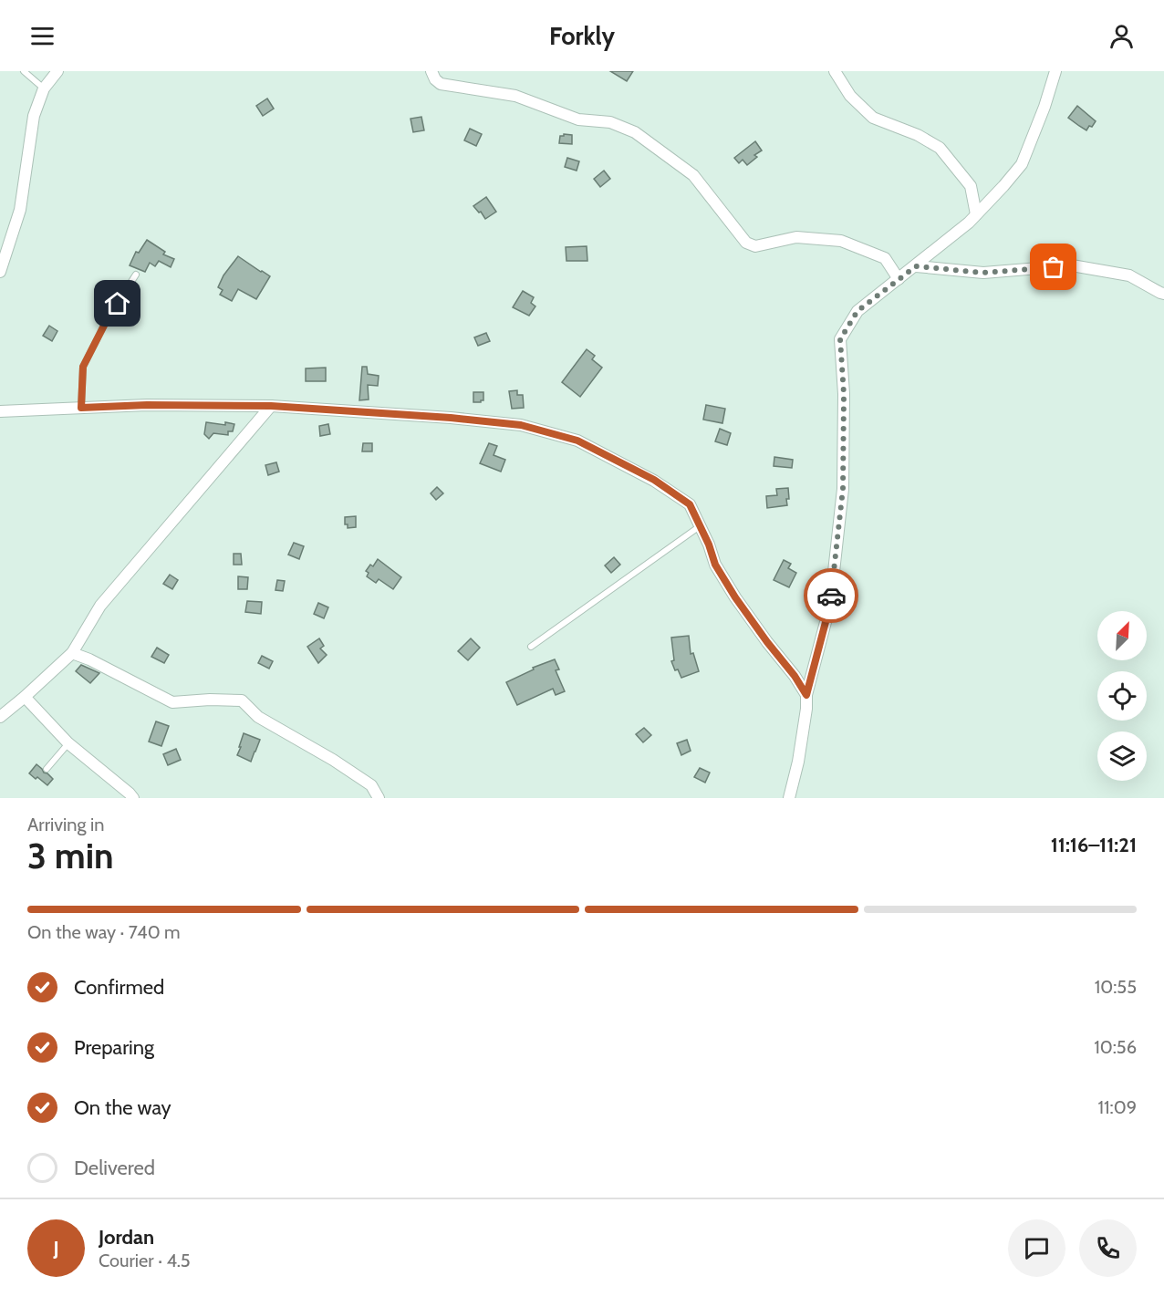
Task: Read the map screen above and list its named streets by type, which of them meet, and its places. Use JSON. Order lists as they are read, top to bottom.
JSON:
{
  "north": "top right",
  "page": {
    "header": "Forkly",
    "heading": ["3 min", "Arriving in", "11:16–11:21"],
    "panel": ["Jordan", "Courier · 4.5"],
    "bar": "On the way · 740 m",
    "list": [
      ["Confirmed", "10:55"],
      ["Preparing", "10:56"],
      ["On the way", "11:09"],
      "Delivered"
    ],
    "round": "J"
  }
}
